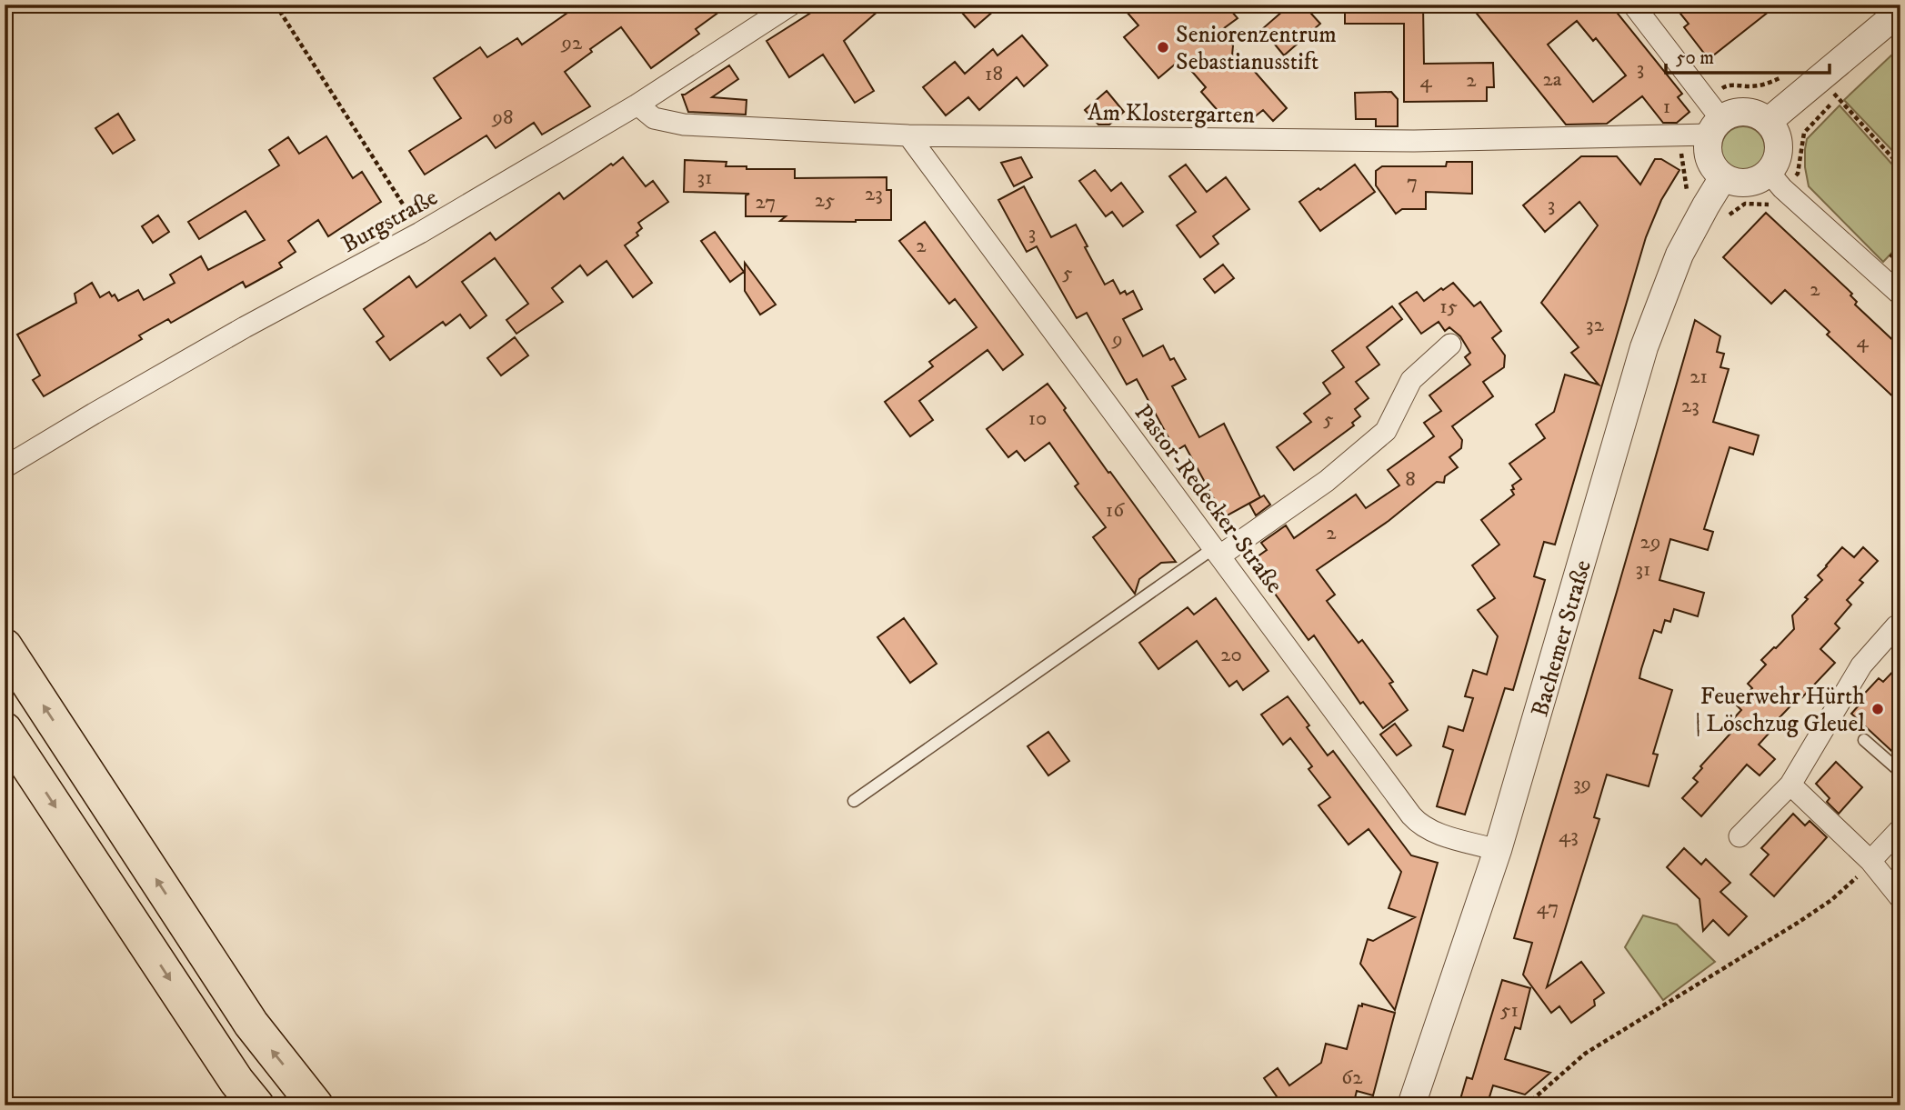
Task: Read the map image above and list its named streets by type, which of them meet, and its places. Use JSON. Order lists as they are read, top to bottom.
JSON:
{
  "streets": {
    "street": [
      "Am Klostergarten",
      "Burgstraße",
      "Pastor-Redecker-Straße",
      "Bachemer Straße"
    ]
  },
  "crossings": [
    ["Am Klostergarten", "Burgstraße"],
    ["Am Klostergarten", "Pastor-Redecker-Straße"],
    ["Am Klostergarten", "Bachemer Straße"],
    ["Pastor-Redecker-Straße", "Bachemer Straße"]
  ],
  "places": ["Seniorenzentrum Sebastianusstift", "Feuerwehr Hürth | Löschzug Gleuel"],
  "house_numbers": [
    "92",
    "3",
    "18",
    "2a",
    "2",
    "4",
    "1",
    "98",
    "31",
    "7",
    "23",
    "25",
    "27",
    "3",
    "3",
    "2",
    "5",
    "2",
    "15",
    "32",
    "9",
    "4",
    "21",
    "23",
    "10",
    "5",
    "8",
    "16",
    "2",
    "29",
    "31",
    "20",
    "39",
    "43",
    "47",
    "51",
    "62"
  ],
  "scale_bar": "50 m"
}
